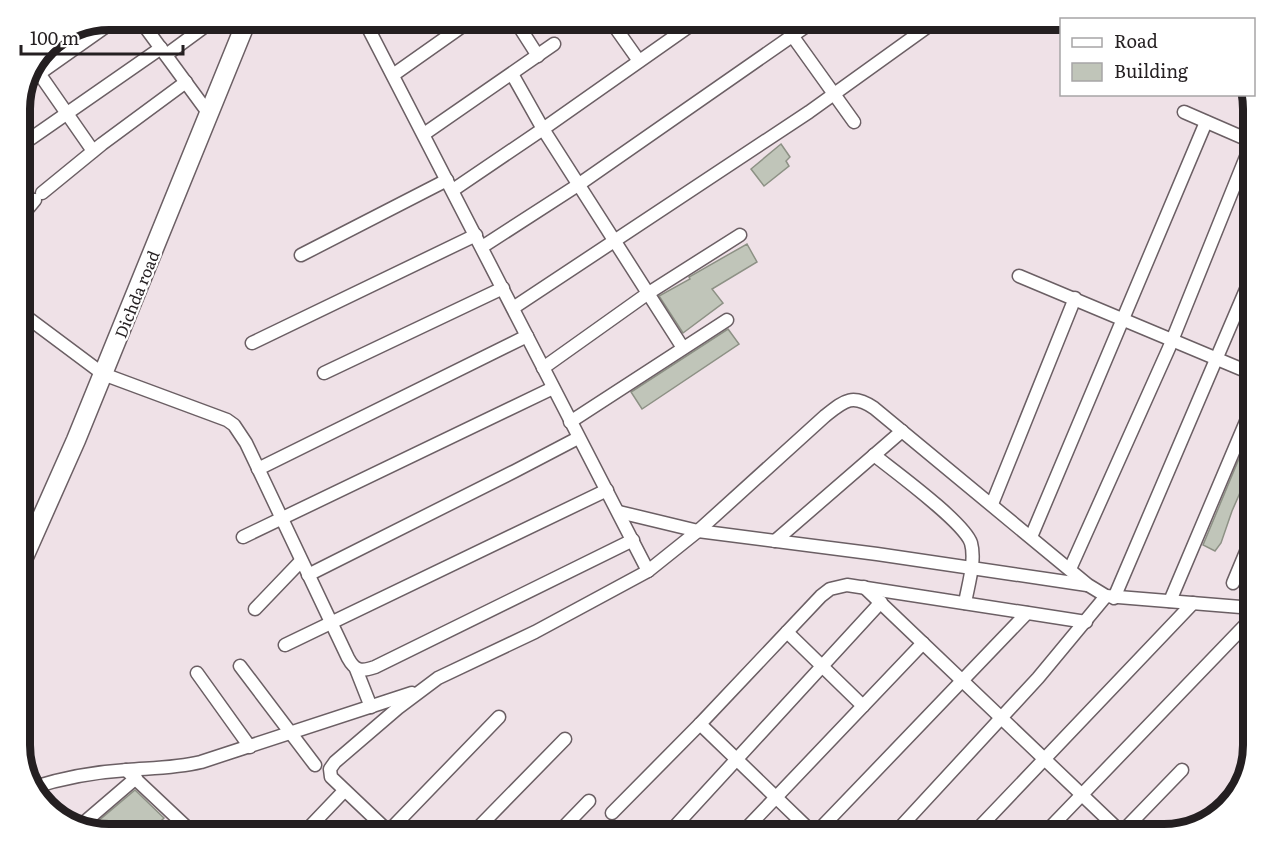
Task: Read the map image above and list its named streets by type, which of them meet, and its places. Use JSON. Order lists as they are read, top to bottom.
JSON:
{
  "streets": {
    "main road": ["Dichda road"]
  },
  "legend": ["Road", "Building"],
  "scale_bar": "100 m"
}
